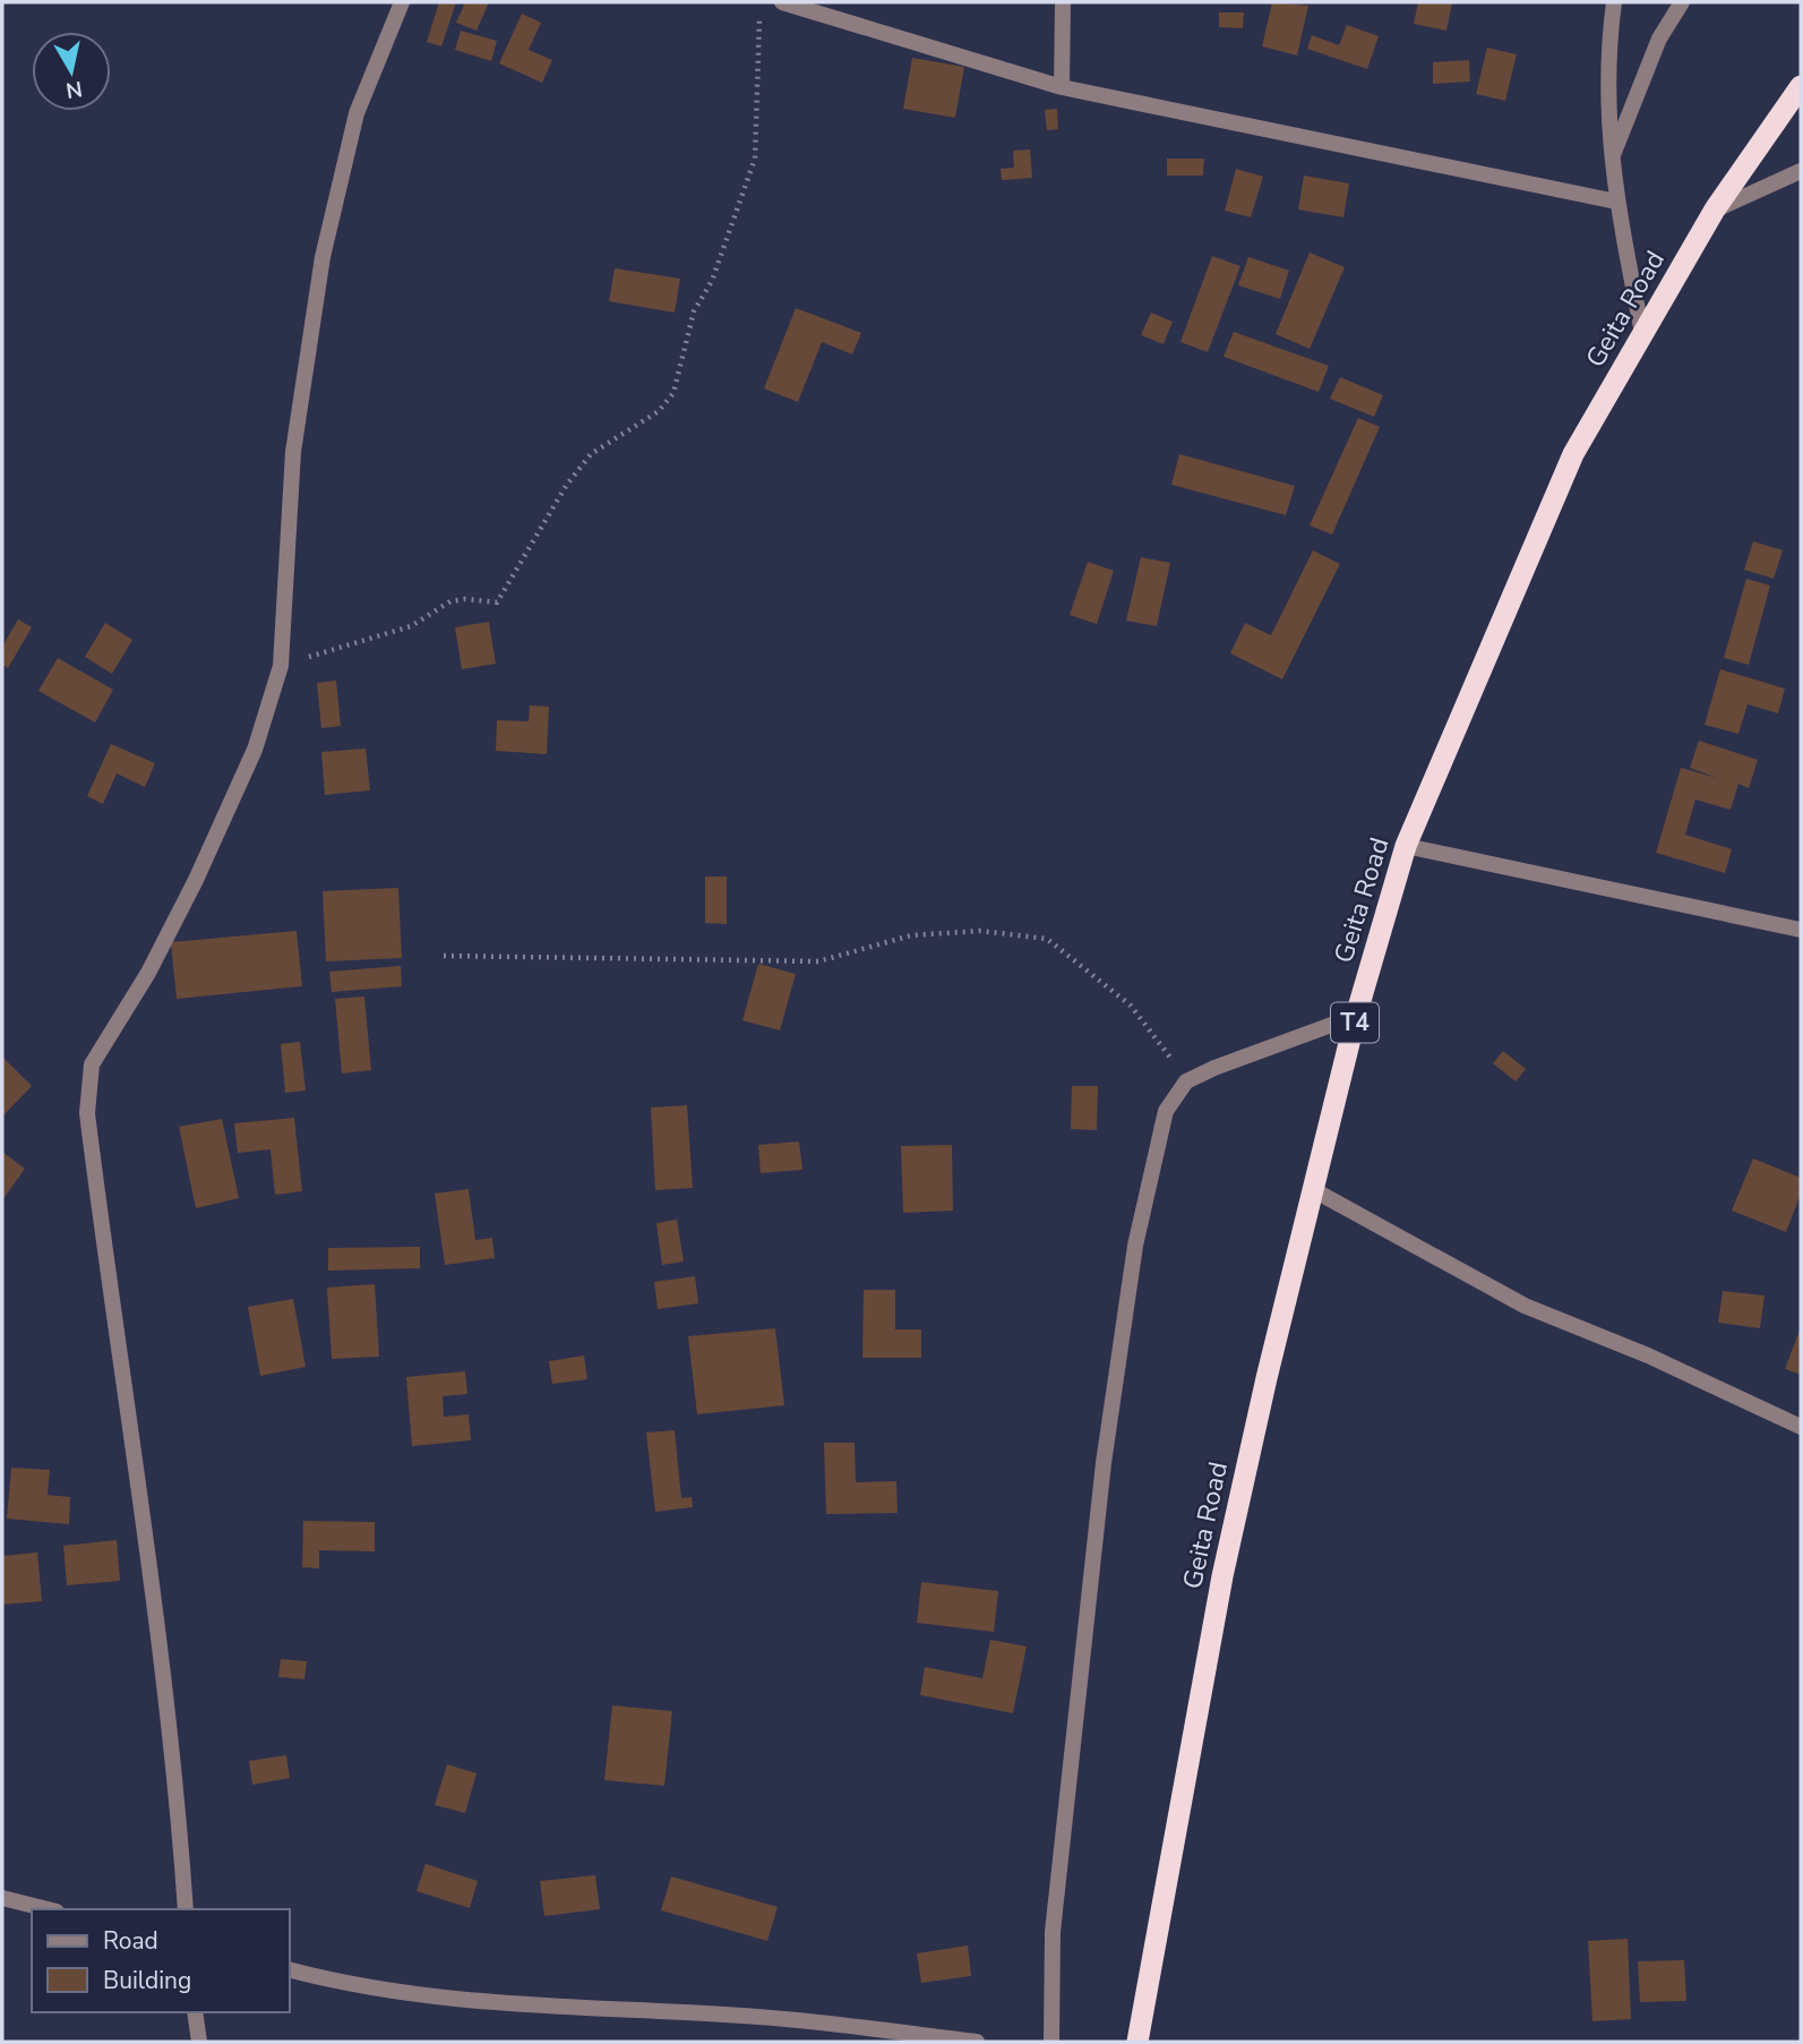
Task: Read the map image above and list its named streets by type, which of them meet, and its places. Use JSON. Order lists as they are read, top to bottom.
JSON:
{
  "streets": {
    "highway": ["Geita Road", "T4"]
  },
  "legend": ["Road", "Building"],
  "north": "bottom"
}
